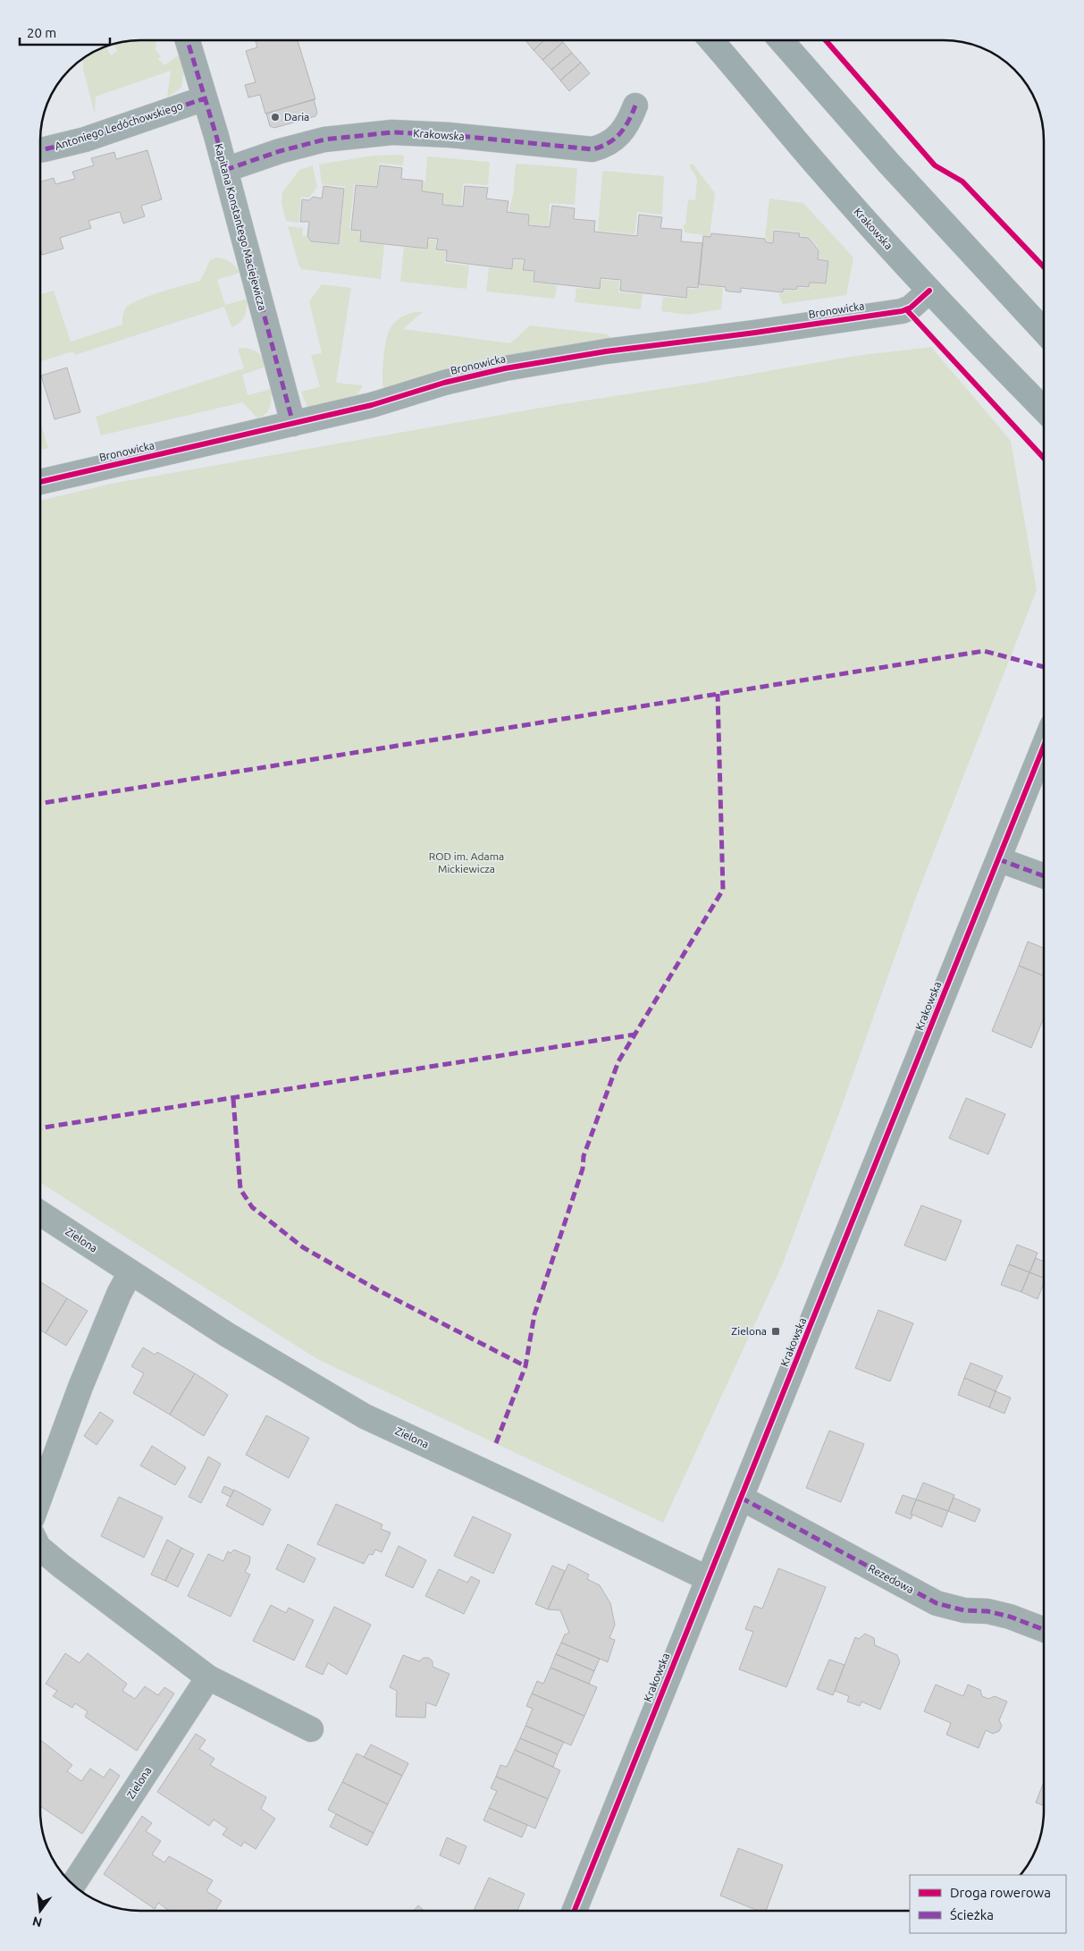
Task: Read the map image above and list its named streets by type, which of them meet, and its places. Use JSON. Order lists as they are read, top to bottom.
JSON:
{
  "streets": {
    "main road": ["Krakowska"],
    "street": [
      "Antoniego Ledóchowskiego",
      "Kapitana Konstantego Maciejewicza",
      "Bronowicka",
      "Zielona",
      "Rezedowa"
    ]
  },
  "crossings": [
    ["Antoniego Ledóchowskiego", "Kapitana Konstantego Maciejewicza"],
    ["Krakowska", "Kapitana Konstantego Maciejewicza"],
    ["Krakowska", "Bronowicka"],
    ["Krakowska", "Zielona"],
    ["Krakowska", "Rezedowa"],
    ["Kapitana Konstantego Maciejewicza", "Bronowicka"]
  ],
  "parks": ["ROD im. Adama Mickiewicza"],
  "places": {
    "other": ["Daria"],
    "transit": ["Zielona"]
  },
  "legend": ["Droga rowerowa", "Ścieżka"],
  "scale_bar": "20 m",
  "north": "bottom"
}
